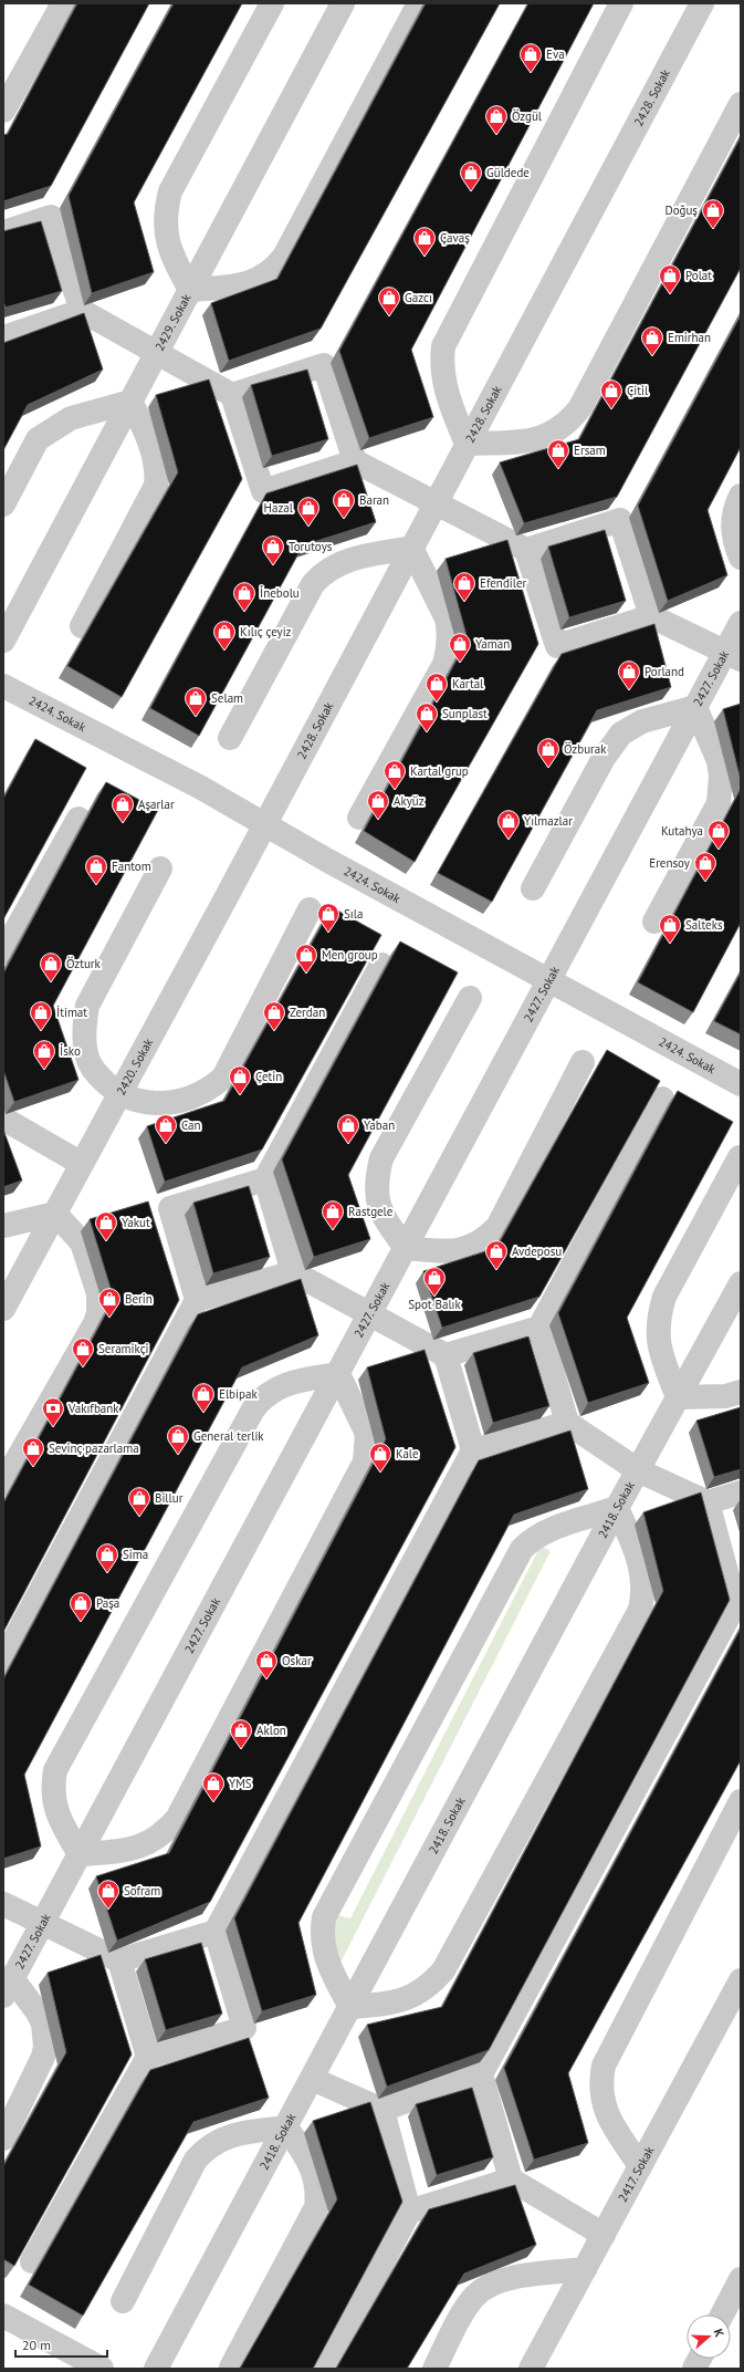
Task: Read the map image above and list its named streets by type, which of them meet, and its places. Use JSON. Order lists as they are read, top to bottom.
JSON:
{
  "streets": {
    "street": [
      "2428. Sokak",
      "2429. Sokak",
      "2427. Sokak",
      "2424. Sokak",
      "2420. Sokak",
      "2418. Sokak",
      "2417. Sokak"
    ]
  },
  "crossings": [
    ["2428. Sokak", "2424. Sokak"],
    ["2428. Sokak", "2420. Sokak"],
    ["2427. Sokak", "2424. Sokak"],
    ["2424. Sokak", "2420. Sokak"]
  ],
  "places": {
    "shop": [
      "Eva",
      "Özgül",
      "Güldede",
      "Doğuş",
      "Çavaş",
      "Polat",
      "Gazcı",
      "Emirhan",
      "Çitil",
      "Ersam",
      "Baran",
      "Hazal",
      "Torutoys",
      "Efendiler",
      "İnebolu",
      "Kılıç çeyiz",
      "Yaman",
      "Porland",
      "Kartal",
      "Selam",
      "Sunplast",
      "Özburak",
      "Kartal grup",
      "Akyüz",
      "Aşarlar",
      "Yılmazlar",
      "Kutahya",
      "Erensoy",
      "Fantom",
      "Sıla",
      "Salteks",
      "Men group",
      "Özturk",
      "İtimat",
      "Zerdan",
      "İsko",
      "Çetin",
      "Can",
      "Yaban",
      "Rastgele",
      "Yakut",
      "Avdeposu",
      "Spot Balık",
      "Berin",
      "Seramikçi",
      "Elbipak",
      "General terlik",
      "Sevinç pazarlama",
      "Kale",
      "Billur",
      "Sima",
      "Paşa",
      "Oskar",
      "Aklon",
      "YMS",
      "Sofram"
    ],
    "bank": ["Vakıfbank"]
  },
  "scale_bar": "20 m",
  "north": "right"
}
